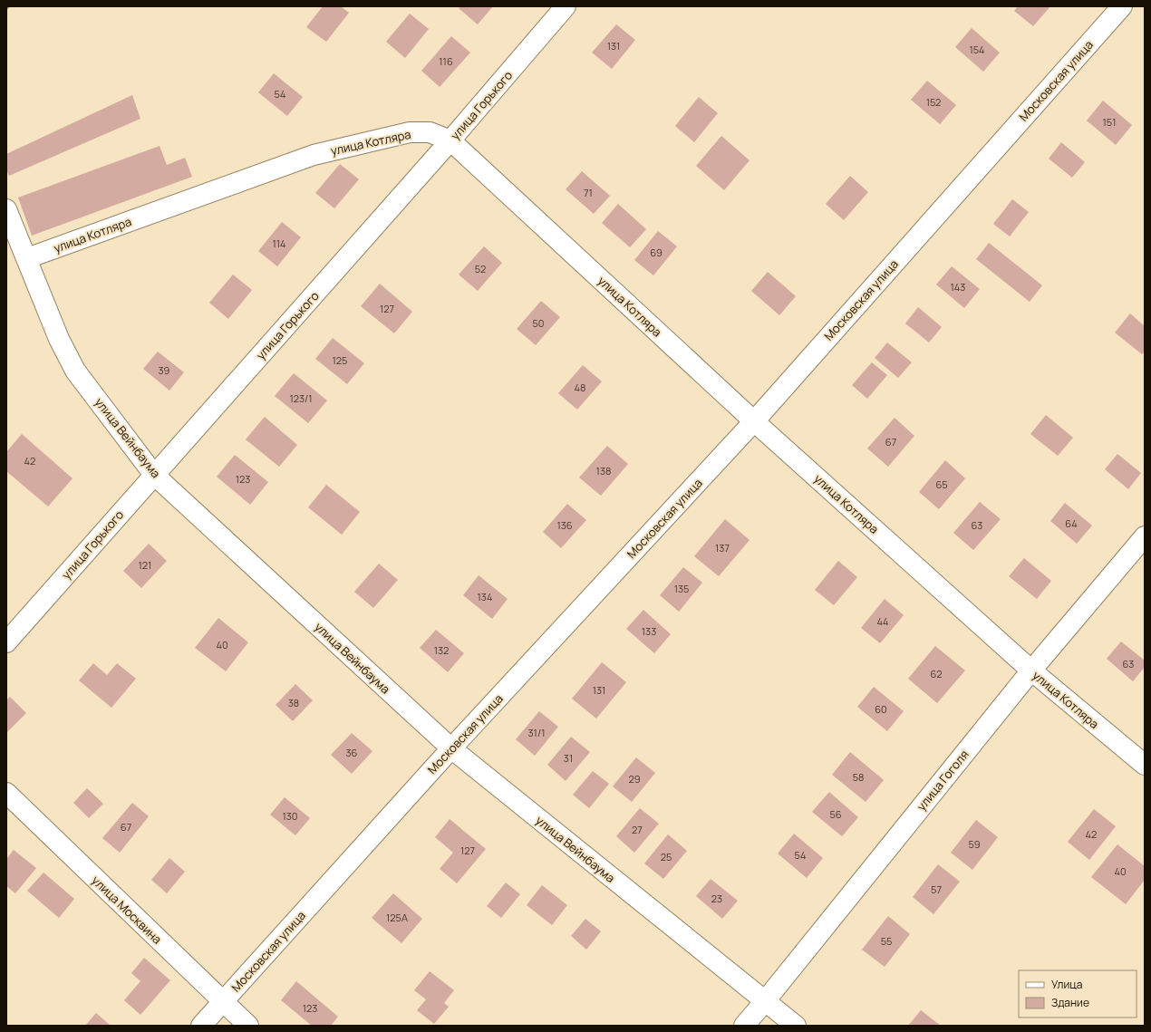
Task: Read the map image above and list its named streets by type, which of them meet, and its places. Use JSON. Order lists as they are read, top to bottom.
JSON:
{
  "streets": {
    "street": [
      "Московская улица",
      "улица Горького",
      "улица Котляра",
      "улица Вейнбаума",
      "улица Гоголя",
      "улица Москвина"
    ]
  },
  "crossings": [
    ["Московская улица", "улица Котляра"],
    ["Московская улица", "улица Вейнбаума"],
    ["Московская улица", "улица Москвина"],
    ["улица Горького", "улица Котляра"],
    ["улица Горького", "улица Вейнбаума"],
    ["улица Котляра", "улица Вейнбаума"],
    ["улица Котляра", "улица Гоголя"],
    ["улица Вейнбаума", "улица Гоголя"]
  ],
  "house_numbers": [
    "131",
    "154",
    "116",
    "54",
    "152",
    "151",
    "71",
    "114",
    "69",
    "52",
    "143",
    "127",
    "50",
    "125",
    "39",
    "48",
    "123/1",
    "67",
    "42",
    "138",
    "123",
    "65",
    "64",
    "136",
    "63",
    "137",
    "121",
    "135",
    "134",
    "44",
    "133",
    "40",
    "132",
    "63",
    "62",
    "131",
    "38",
    "60",
    "31/1",
    "36",
    "31",
    "58",
    "29",
    "56",
    "130",
    "67",
    "27",
    "42",
    "59",
    "127",
    "54",
    "25",
    "40",
    "57",
    "23",
    "125А",
    "55",
    "123"
  ],
  "legend": ["Улица", "Здание"]
}
